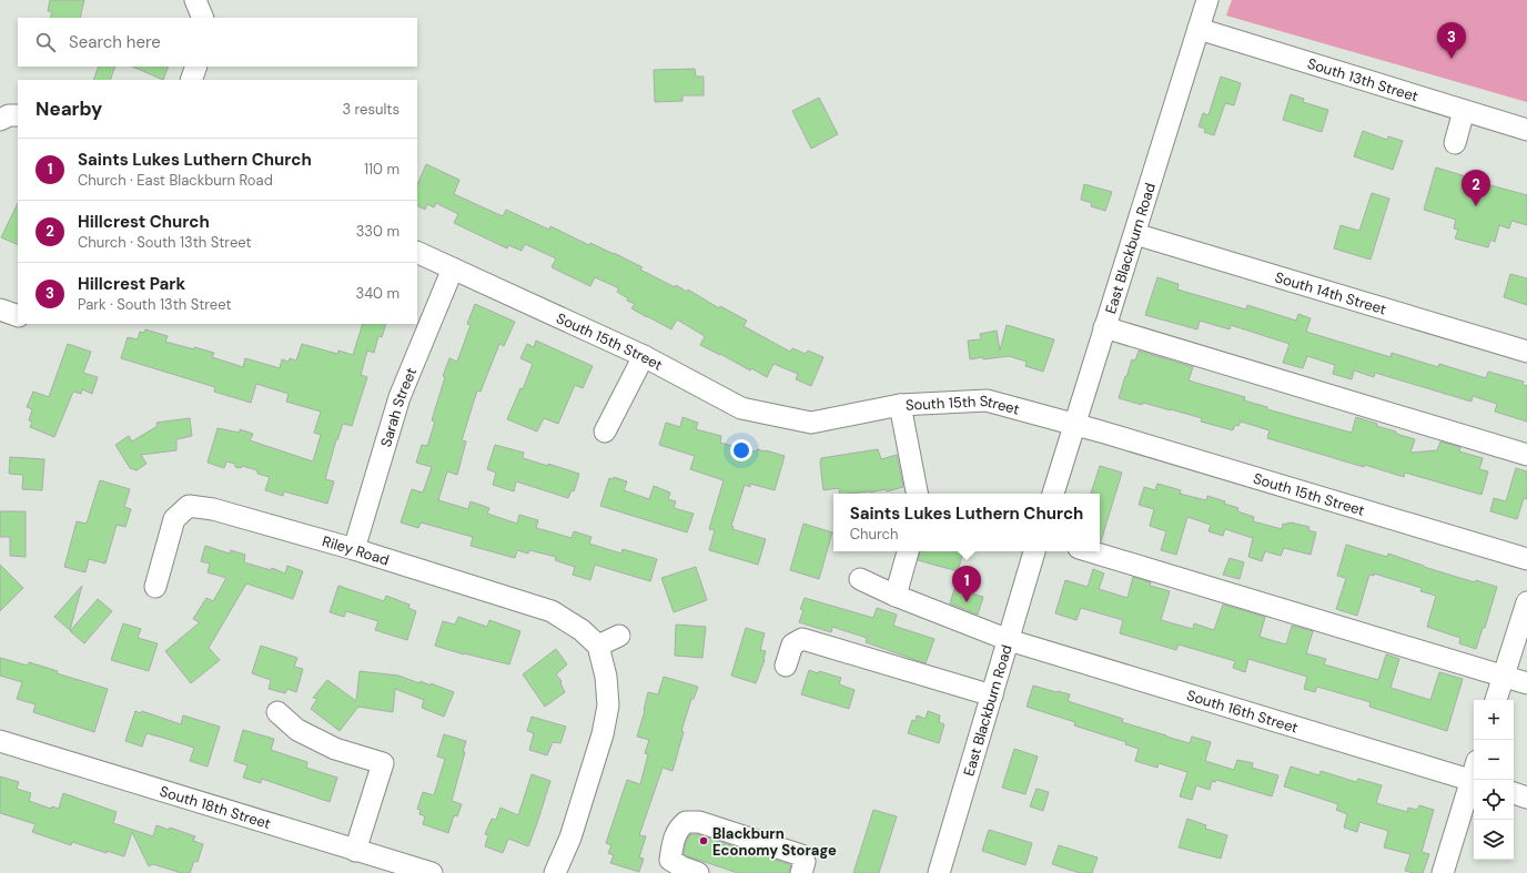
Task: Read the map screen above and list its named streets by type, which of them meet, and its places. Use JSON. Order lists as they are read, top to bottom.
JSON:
{
  "streets": {
    "street": [
      "South 13th Street",
      "East Blackburn Road",
      "South 14th Street",
      "South 15th Street",
      "Sarah Street",
      "Riley Road",
      "South 16th Street",
      "South 18th Street"
    ]
  },
  "crossings": [
    ["South 13th Street", "East Blackburn Road"],
    ["East Blackburn Road", "South 14th Street"],
    ["East Blackburn Road", "South 15th Street"],
    ["East Blackburn Road", "South 16th Street"],
    ["South 15th Street", "Sarah Street"],
    ["Sarah Street", "Riley Road"]
  ],
  "places": ["Blackburn Economy Storage"],
  "page": {
    "search": "Search here",
    "pins": ["3", "2", "1"],
    "heading": ["Nearby", "3 results"],
    "list": [
      {
        "mark": "1",
        "name": "Saints Lukes Luthern Church",
        "note": "Church · East Blackburn Road",
        "value": "110 m"
      },
      {
        "mark": "2",
        "name": "Hillcrest Church",
        "note": "Church · South 13th Street",
        "value": "330 m"
      },
      {
        "mark": "3",
        "name": "Hillcrest Park",
        "note": "Park · South 13th Street",
        "value": "340 m"
      }
    ],
    "popup": ["Saints Lukes Luthern Church", "Church"],
    "map_buttons": ["+", "−"]
  }
}
